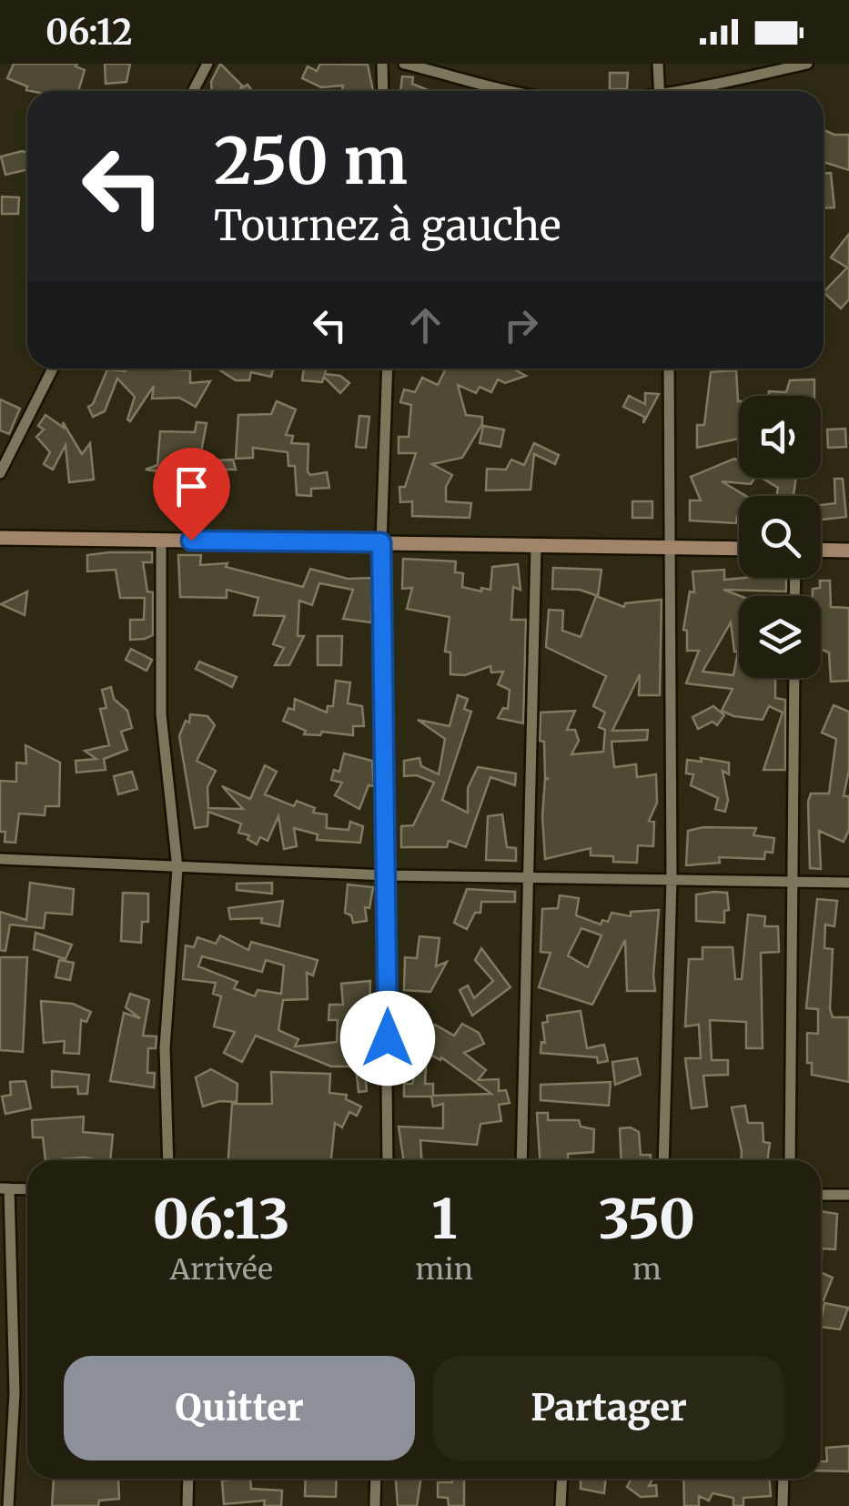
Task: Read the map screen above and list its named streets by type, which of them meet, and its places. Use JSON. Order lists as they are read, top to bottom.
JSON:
{
  "page": {
    "status": "06:12",
    "turn": ["250 m", "Tournez à gauche"],
    "eta": [
      "06:13",
      "Arrivée",
      "1",
      "min",
      "350",
      "m"
    ],
    "buttons": ["Quitter", "Partager"]
  }
}
